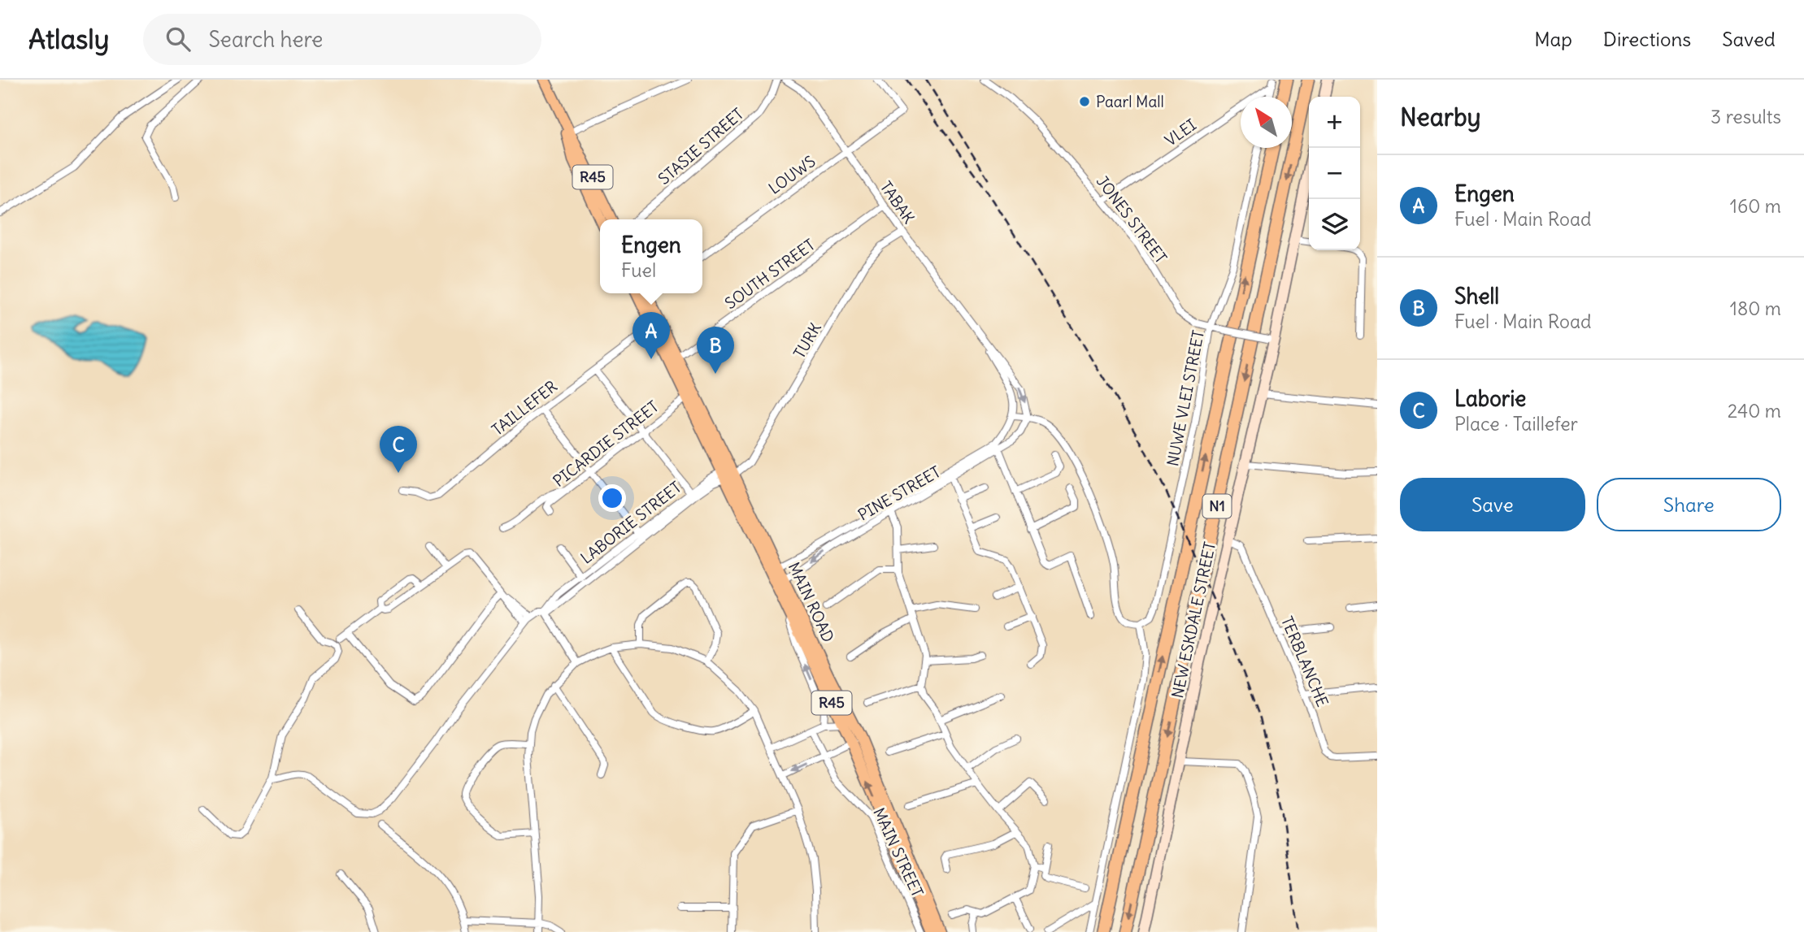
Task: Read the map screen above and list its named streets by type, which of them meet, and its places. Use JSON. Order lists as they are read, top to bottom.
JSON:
{
  "streets": {
    "highway": ["N1"],
    "main road": ["R45", "MAIN ROAD"],
    "street": [
      "VLEI",
      "STASIE STREET",
      "LOUWS",
      "TABAK",
      "JONES STREET",
      "SOUTH STREET",
      "TURK",
      "NUWE VLEI STREET",
      "TAILLEFER",
      "PICARDIE STREET",
      "PINE STREET",
      "LABORIE STREET",
      "NEW ESKDALE STREET",
      "TERBLANCHE",
      "MAIN STREET"
    ]
  },
  "crossings": [
    ["VLEI", "JONES STREET"],
    ["LOUWS", "TABAK"],
    ["TABAK", "SOUTH STREET"],
    ["TABAK", "TURK"],
    ["TABAK", "PINE STREET"],
    ["JONES STREET", "NUWE VLEI STREET"],
    ["JONES STREET", "NEW ESKDALE STREET"],
    ["SOUTH STREET", "MAIN ROAD"],
    ["TURK", "LABORIE STREET"],
    ["TURK", "MAIN ROAD"],
    ["TAILLEFER", "MAIN ROAD"],
    ["PICARDIE STREET", "MAIN ROAD"],
    ["PINE STREET", "MAIN ROAD"],
    ["LABORIE STREET", "MAIN ROAD"],
    ["NEW ESKDALE STREET", "TERBLANCHE"]
  ],
  "places": ["Paarl Mall"],
  "north": "top left",
  "page": {
    "header": "Atlasly",
    "search": "Search here",
    "nav": ["Map", "Directions", "Saved"],
    "heading": ["Nearby", "3 results"],
    "map_buttons": ["+", "−"],
    "list": [
      {
        "mark": "A",
        "name": "Engen",
        "note": "Fuel · Main Road",
        "value": "160 m"
      },
      {
        "mark": "B",
        "name": "Shell",
        "note": "Fuel · Main Road",
        "value": "180 m"
      },
      {
        "mark": "C",
        "name": "Laborie",
        "note": "Place · Taillefer",
        "value": "240 m"
      }
    ],
    "popup": ["Engen", "Fuel"],
    "pins": ["A", "B", "C"],
    "buttons": ["Save", "Share"]
  }
}
